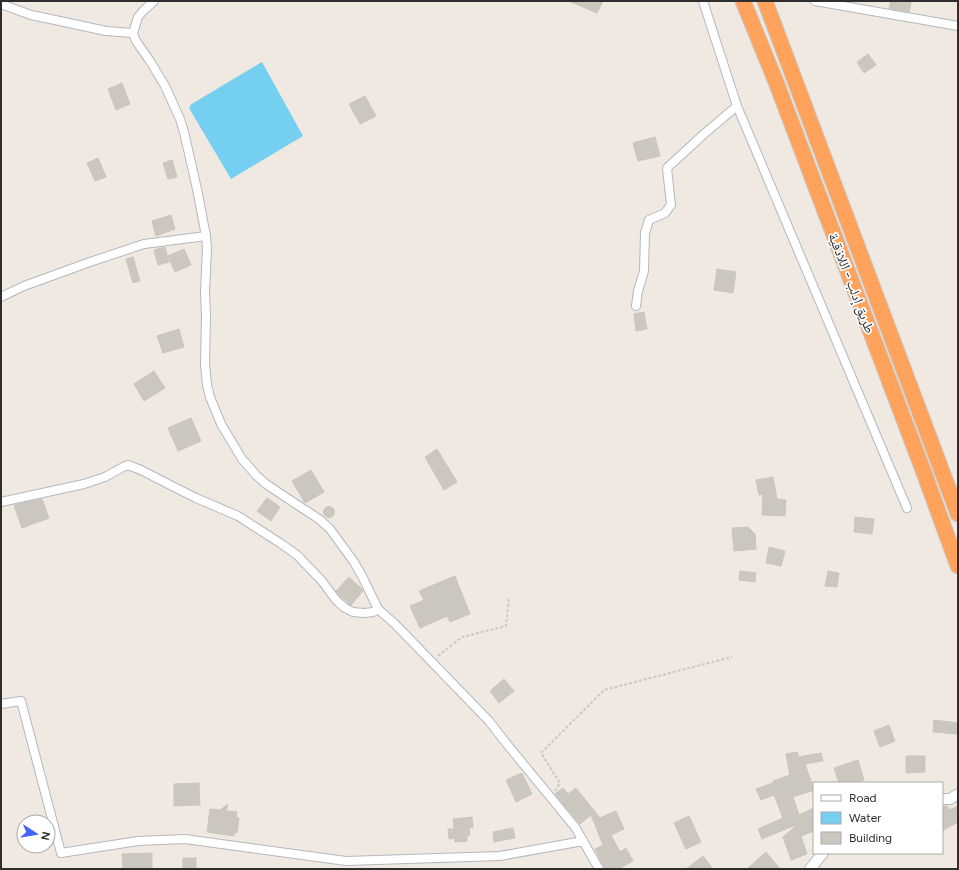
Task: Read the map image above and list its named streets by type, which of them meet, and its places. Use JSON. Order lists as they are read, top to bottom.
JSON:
{
  "streets": {
    "highway": ["طريق إدلب - اللاذقية"]
  },
  "legend": ["Road", "Water", "Building"],
  "north": "right"
}
